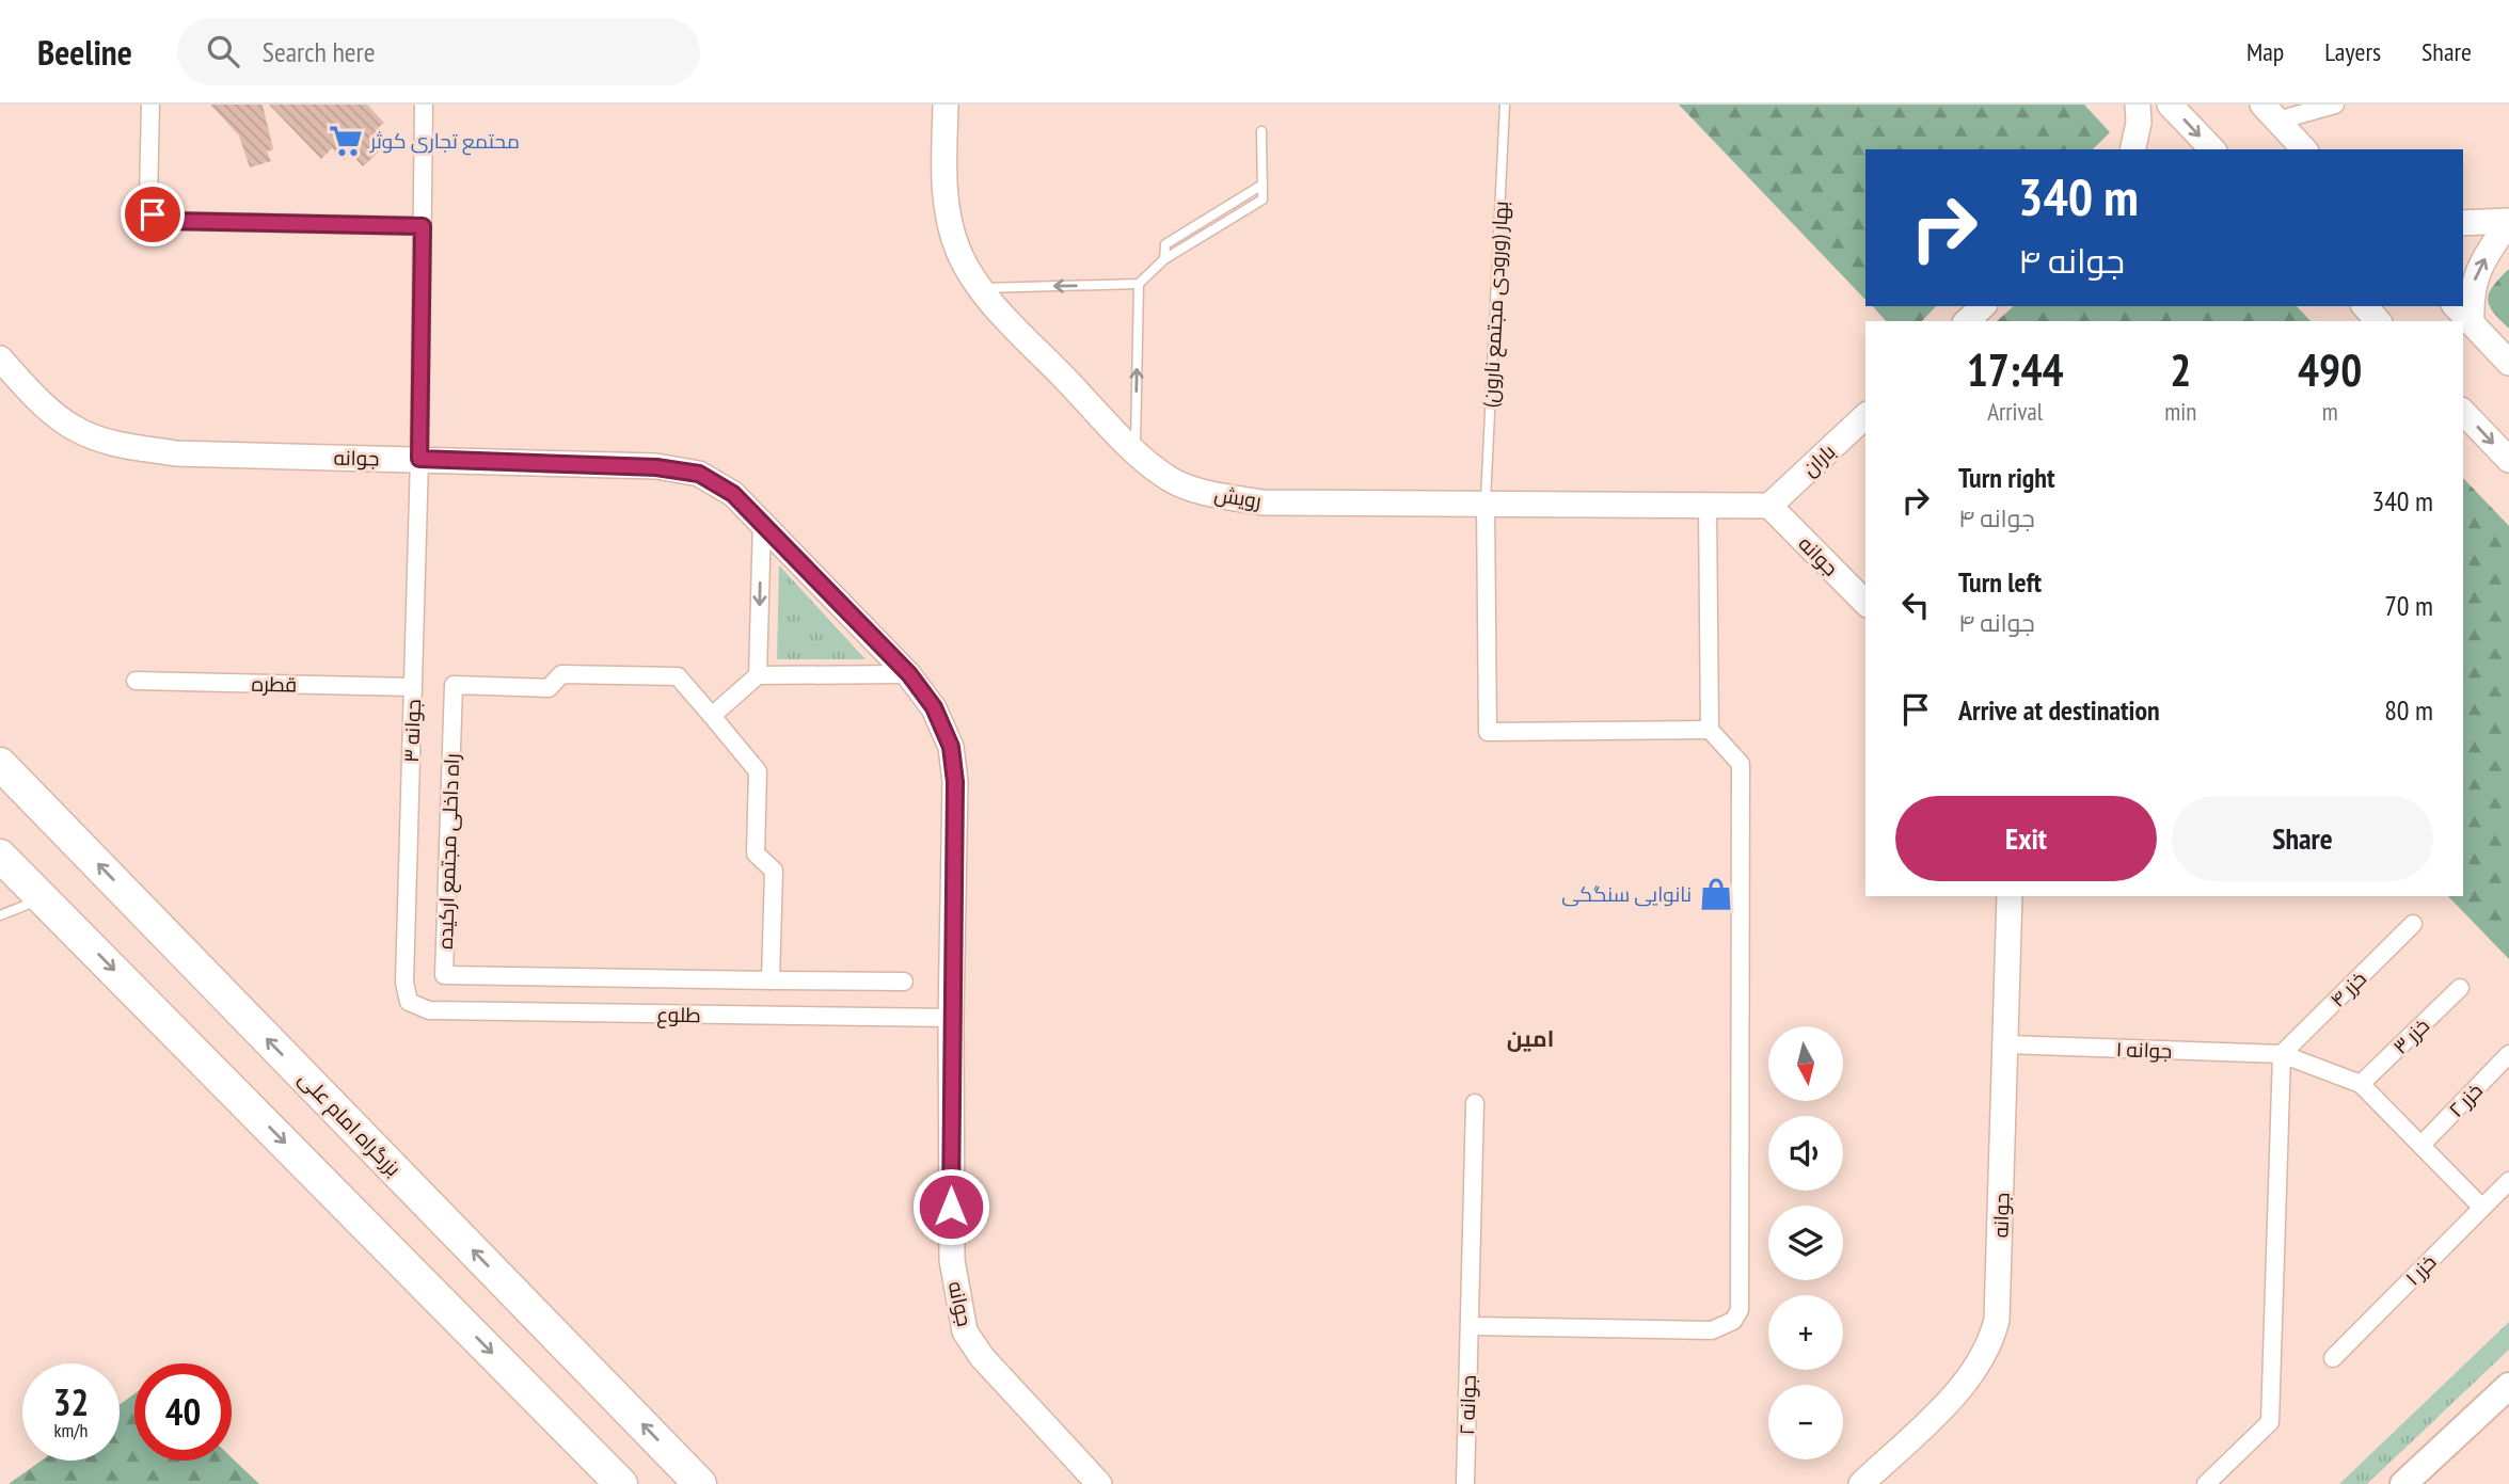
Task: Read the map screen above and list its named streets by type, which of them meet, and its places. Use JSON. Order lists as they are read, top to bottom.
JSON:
{
  "streets": {
    "highway": ["بزرگراه امام علی"],
    "street": [
      "جوانه",
      "باران",
      "رویش",
      "قطره",
      "جوانه ۳",
      "راه داخلی مجتمع ارکیده",
      "خزر ۴",
      "طلوع",
      "خزر ۳",
      "جوانه ۱",
      "خزر ۲",
      "خزر ۱",
      "جوانه ۲"
    ],
    "lane": ["بهار (ورودی مجتمع نارون)"]
  },
  "crossings": [
    ["بهار (ورودی مجتمع نارون)", "رویش"],
    ["جوانه", "باران"],
    ["جوانه", "رویش"],
    ["جوانه", "جوانه ۳"],
    ["جوانه", "طلوع"],
    ["جوانه", "جوانه ۱"],
    ["باران", "رویش"],
    ["قطره", "جوانه ۳"],
    ["جوانه ۳", "طلوع"],
    ["خزر ۴", "جوانه ۱"],
    ["خزر ۳", "جوانه ۱"]
  ],
  "districts": ["امین"],
  "places": {
    "supermarket": ["محتمع تجاری کوثر"],
    "shop": ["نانوایی سنگکی"]
  },
  "north": "bottom",
  "page": {
    "header": "Beeline",
    "search": "Search here",
    "nav": ["Map", "Layers", "Share"],
    "turn": ["340 m", "جوانه ۴"],
    "eta": [
      "17:44",
      "Arrival",
      "2",
      "min",
      "490",
      "m"
    ],
    "list": [
      {
        "name": "Turn right",
        "note": "جوانه ۴",
        "value": "340 m"
      },
      {
        "name": "Turn left",
        "note": "جوانه ۴",
        "value": "70 m"
      },
      {
        "name": "Arrive at destination",
        "value": "80 m"
      }
    ],
    "buttons": ["Exit", "Share"],
    "map_buttons": ["+", "−"],
    "speed": "32 km/h",
    "limit": "40"
  }
}
